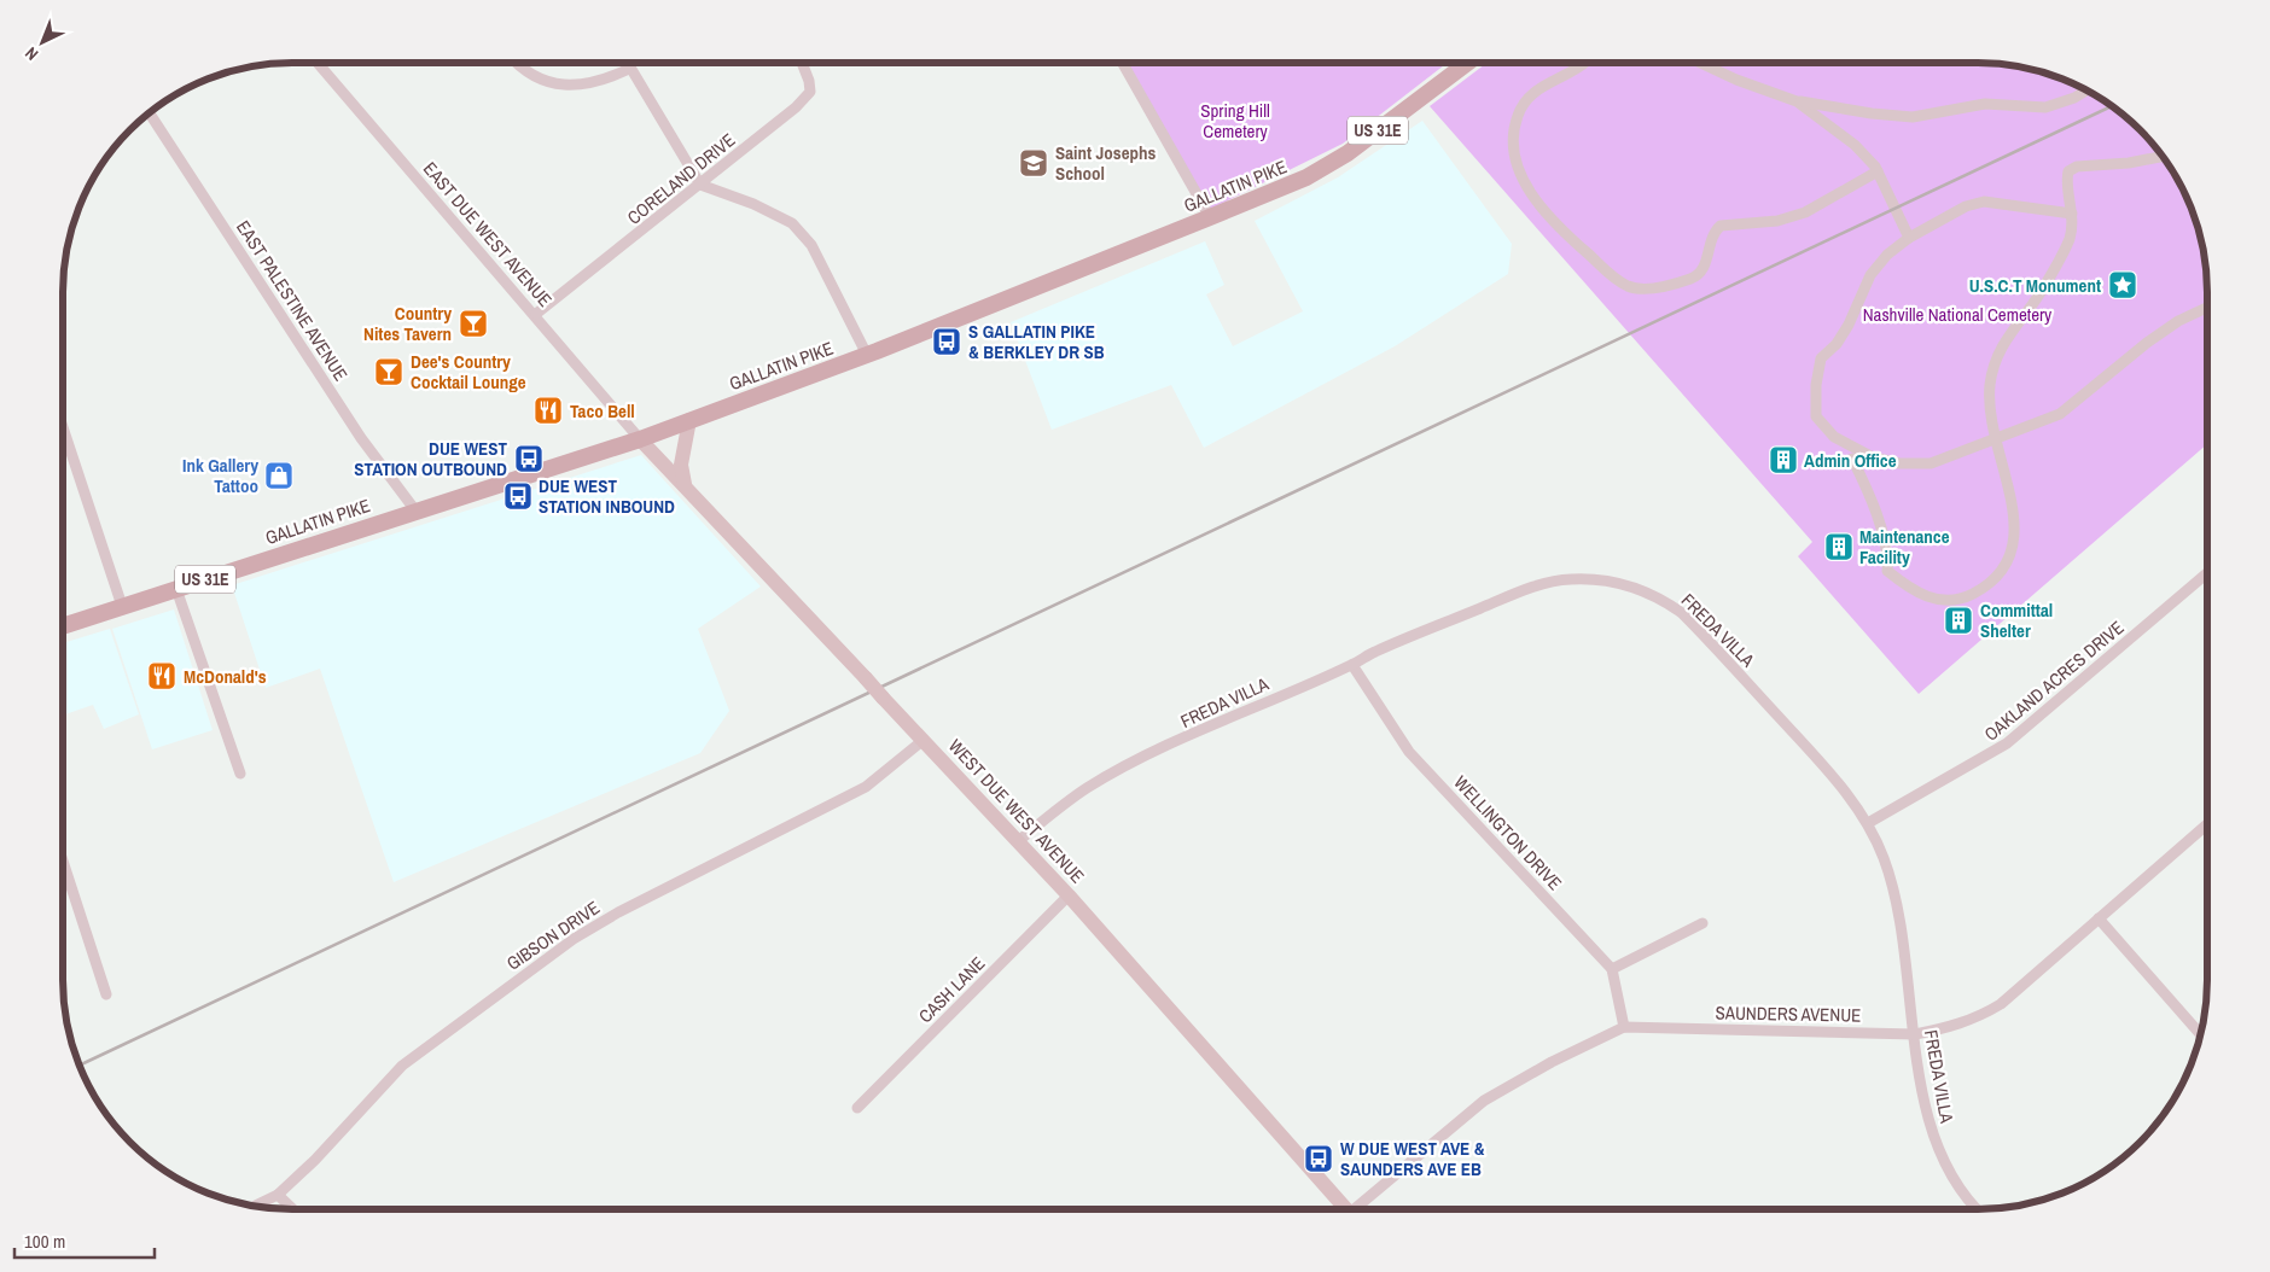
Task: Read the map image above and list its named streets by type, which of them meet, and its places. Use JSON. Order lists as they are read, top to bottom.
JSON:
{
  "streets": {
    "main road": ["US 31E", "GALLATIN PIKE", "WEST DUE WEST AVENUE"],
    "street": [
      "CORELAND DRIVE",
      "EAST DUE WEST AVENUE",
      "EAST PALESTINE AVENUE",
      "FREDA VILLA",
      "OAKLAND ACRES DRIVE",
      "WELLINGTON DRIVE",
      "GIBSON DRIVE",
      "CASH LANE",
      "SAUNDERS AVENUE"
    ]
  },
  "crossings": [
    ["CORELAND DRIVE", "EAST DUE WEST AVENUE"],
    ["GALLATIN PIKE", "EAST DUE WEST AVENUE"],
    ["GALLATIN PIKE", "EAST PALESTINE AVENUE"],
    ["GALLATIN PIKE", "WEST DUE WEST AVENUE"],
    ["EAST DUE WEST AVENUE", "WEST DUE WEST AVENUE"],
    ["FREDA VILLA", "OAKLAND ACRES DRIVE"],
    ["FREDA VILLA", "WEST DUE WEST AVENUE"],
    ["FREDA VILLA", "WELLINGTON DRIVE"],
    ["FREDA VILLA", "SAUNDERS AVENUE"],
    ["WEST DUE WEST AVENUE", "GIBSON DRIVE"],
    ["WEST DUE WEST AVENUE", "CASH LANE"],
    ["WELLINGTON DRIVE", "SAUNDERS AVENUE"]
  ],
  "parks": ["Spring Hill Cemetery", "Nashville National Cemetery"],
  "places": {
    "school or university": ["Saint Josephs School"],
    "place": ["U.S.C.T Monument"],
    "bar": ["Country Nites Tavern", "Dee's Country Cocktail Lounge"],
    "bus stop": [
      "S GALLATIN PIKE & BERKLEY DR SB",
      "DUE WEST STATION OUTBOUND",
      "DUE WEST STATION INBOUND",
      "W DUE WEST AVE & SAUNDERS AVE EB"
    ],
    "restaurant": ["Taco Bell", "McDonald's"],
    "building": ["Admin Office", "Maintenance Facility", "Committal Shelter"],
    "shop": ["Ink Gallery Tattoo"]
  },
  "scale_bar": "100 m",
  "north": "bottom left"
}
